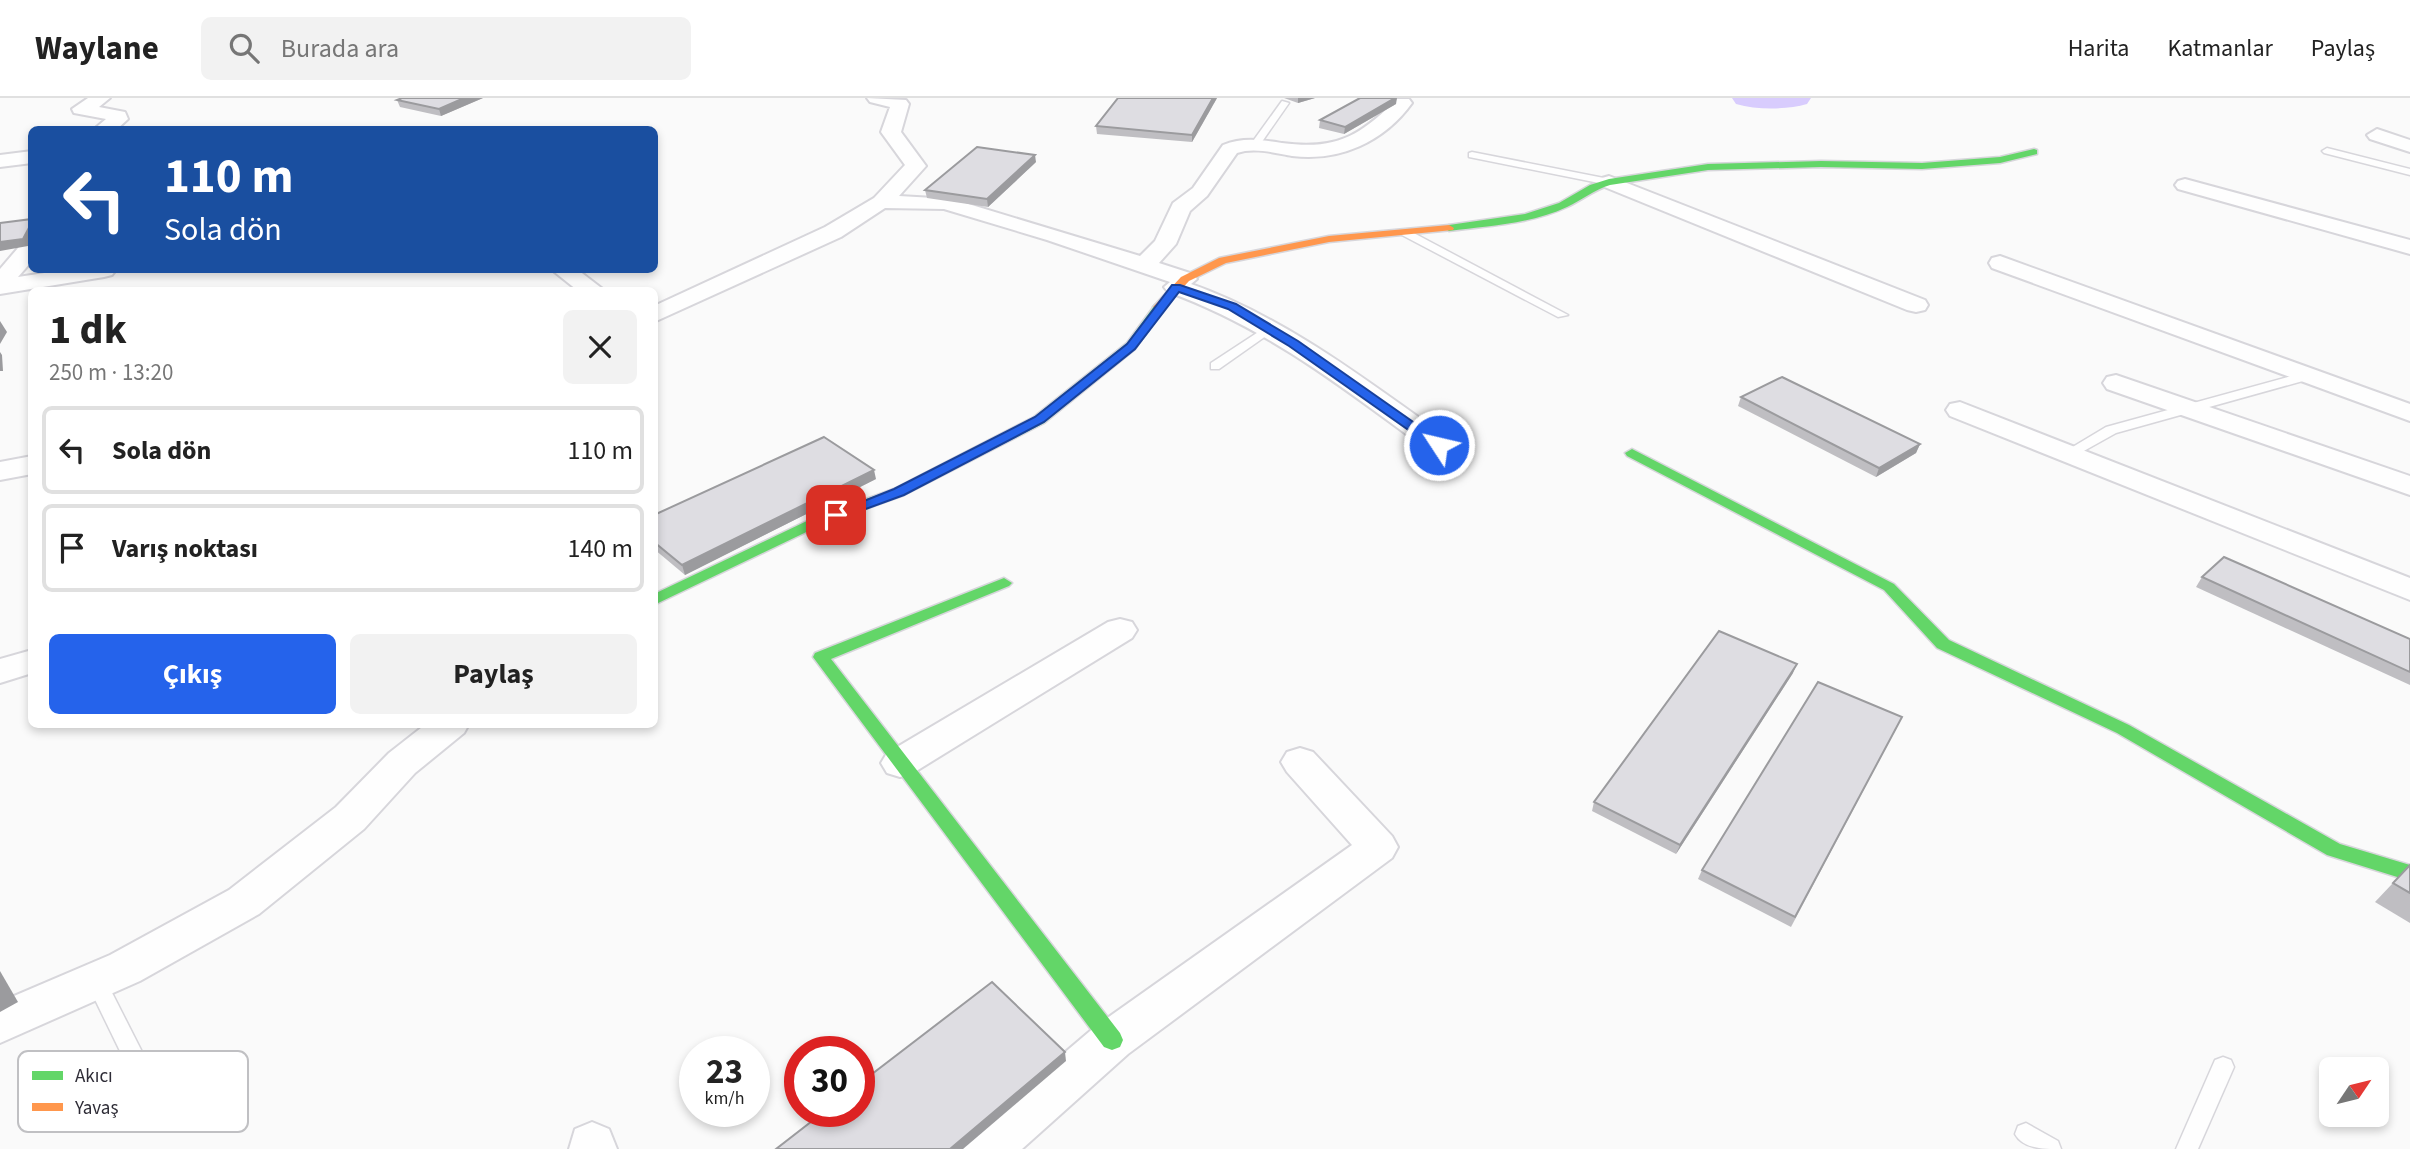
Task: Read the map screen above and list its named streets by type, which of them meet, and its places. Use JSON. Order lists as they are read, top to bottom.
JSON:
{
  "legend": ["Akıcı", "Yavaş"],
  "north": "top right",
  "page": {
    "header": "Waylane",
    "search": "Burada ara",
    "nav": ["Harita", "Katmanlar", "Paylaş"],
    "turn": ["110 m", "Sola dön"],
    "heading": ["1 dk", "250 m · 13:20"],
    "list": [
      {
        "name": "Sola dön",
        "value": "110 m"
      },
      {
        "name": "Varış noktası",
        "value": "140 m"
      }
    ],
    "buttons": ["Çıkış", "Paylaş"],
    "speed": "23 km/h",
    "limit": "30"
  }
}
